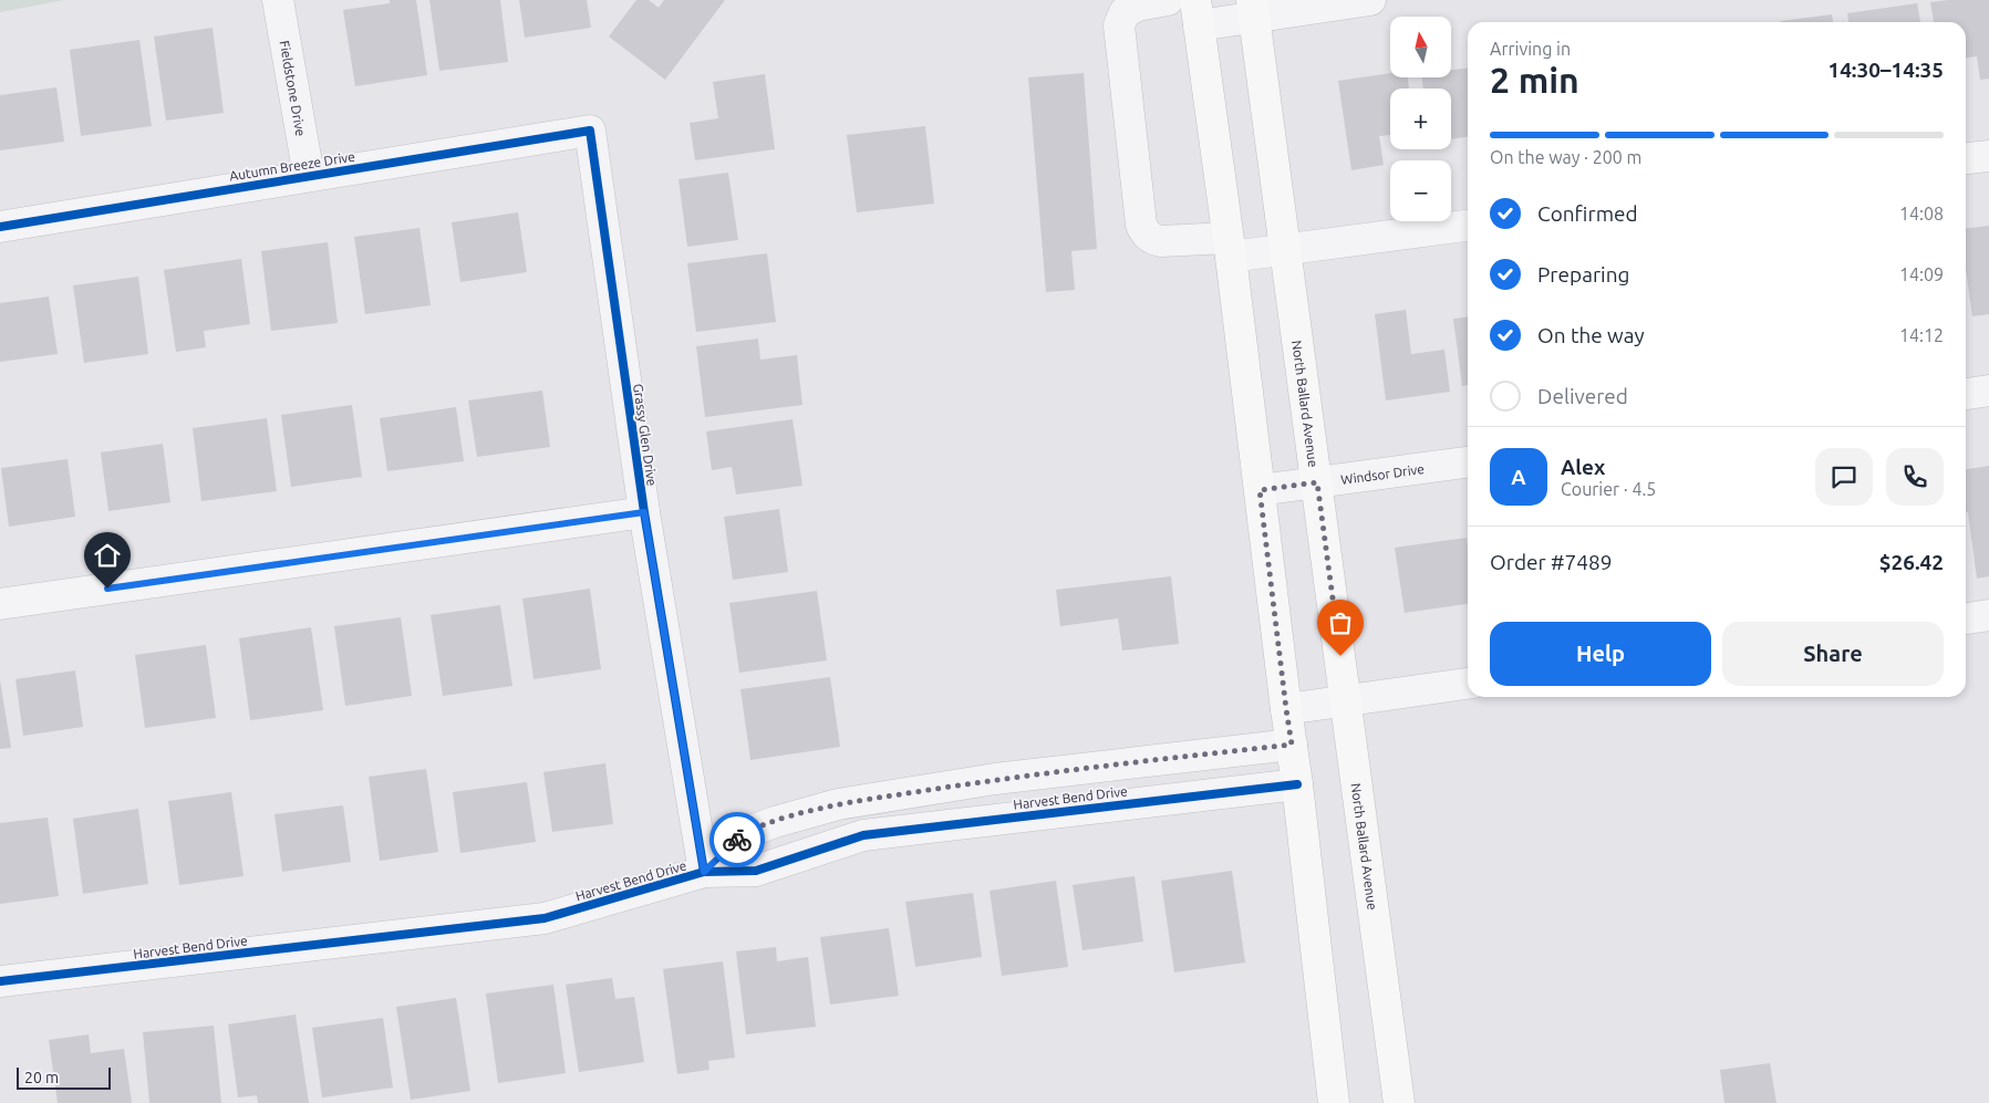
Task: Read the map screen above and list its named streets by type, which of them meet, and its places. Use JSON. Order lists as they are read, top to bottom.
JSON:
{
  "streets": {
    "main road": ["North Ballard Avenue"],
    "street": [
      "Fieldstone Drive",
      "Autumn Breeze Drive",
      "Grassy Glen Drive",
      "Windsor Drive",
      "Harvest Bend Drive"
    ]
  },
  "crossings": [
    ["Fieldstone Drive", "Autumn Breeze Drive"],
    ["Autumn Breeze Drive", "Grassy Glen Drive"],
    ["North Ballard Avenue", "Windsor Drive"],
    ["Grassy Glen Drive", "Harvest Bend Drive"]
  ],
  "scale_bar": "20 m",
  "north": "top",
  "page": {
    "map_buttons": ["+", "−"],
    "heading": ["2 min", "Arriving in", "14:30–14:35"],
    "panel": [
      "Alex",
      "Courier · 4.5",
      "Order #7489",
      "$26.42"
    ],
    "bar": "On the way · 200 m",
    "list": [
      ["Confirmed", "14:08"],
      ["Preparing", "14:09"],
      ["On the way", "14:12"],
      "Delivered"
    ],
    "round": "A",
    "buttons": ["Help", "Share"],
    "scale": "20 m"
  }
}
